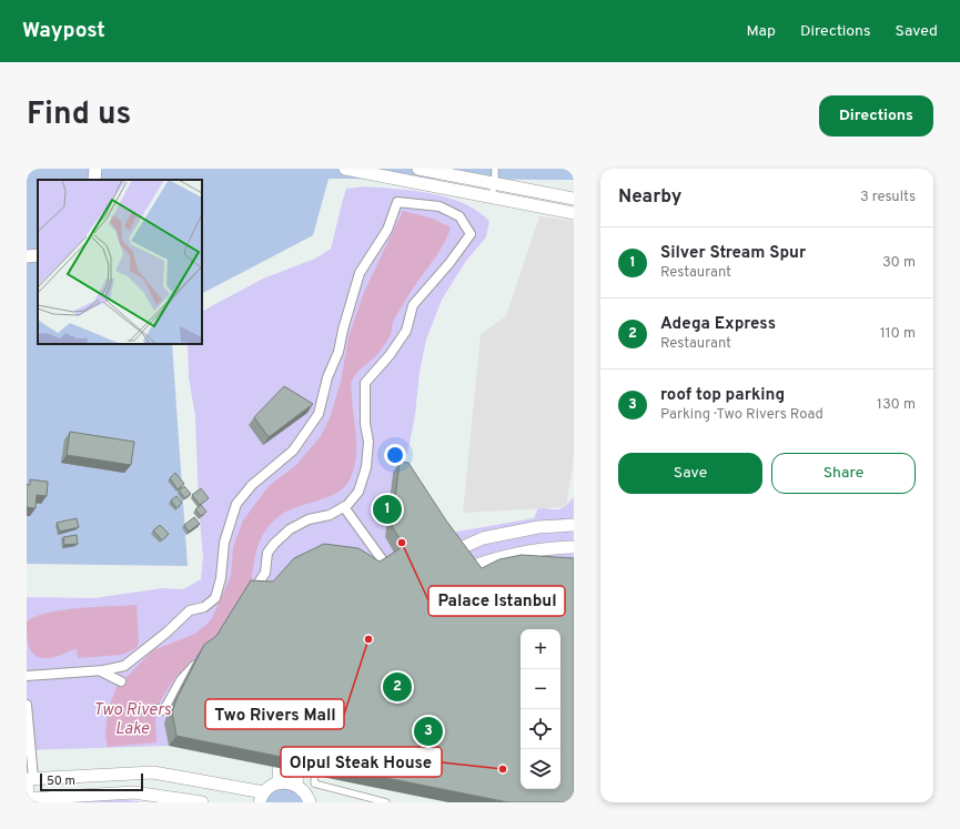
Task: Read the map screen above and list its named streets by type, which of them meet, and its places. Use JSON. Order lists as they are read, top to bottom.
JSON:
{
  "water": ["Two Rivers Lake"],
  "places": ["Palace Istanbul", "Two Rivers Mall", "Olpul Steak House"],
  "scale_bar": "50 m",
  "page": {
    "header": "Waypost",
    "nav": ["Map", "Directions", "Saved"],
    "title": "Find us",
    "buttons": [
      "Directions",
      ["Save", "Share"]
    ],
    "heading": ["Nearby", "3 results"],
    "list": [
      {
        "mark": "1",
        "name": "Silver Stream Spur",
        "note": "Restaurant",
        "value": "30 m"
      },
      {
        "mark": "2",
        "name": "Adega Express",
        "note": "Restaurant",
        "value": "110 m"
      },
      {
        "mark": "3",
        "name": "roof top parking",
        "note": "Parking · Two Rivers Road",
        "value": "130 m"
      }
    ],
    "pins": ["1", "2", "3"],
    "map_buttons": ["+", "−"],
    "scale": "50 m"
  }
}
